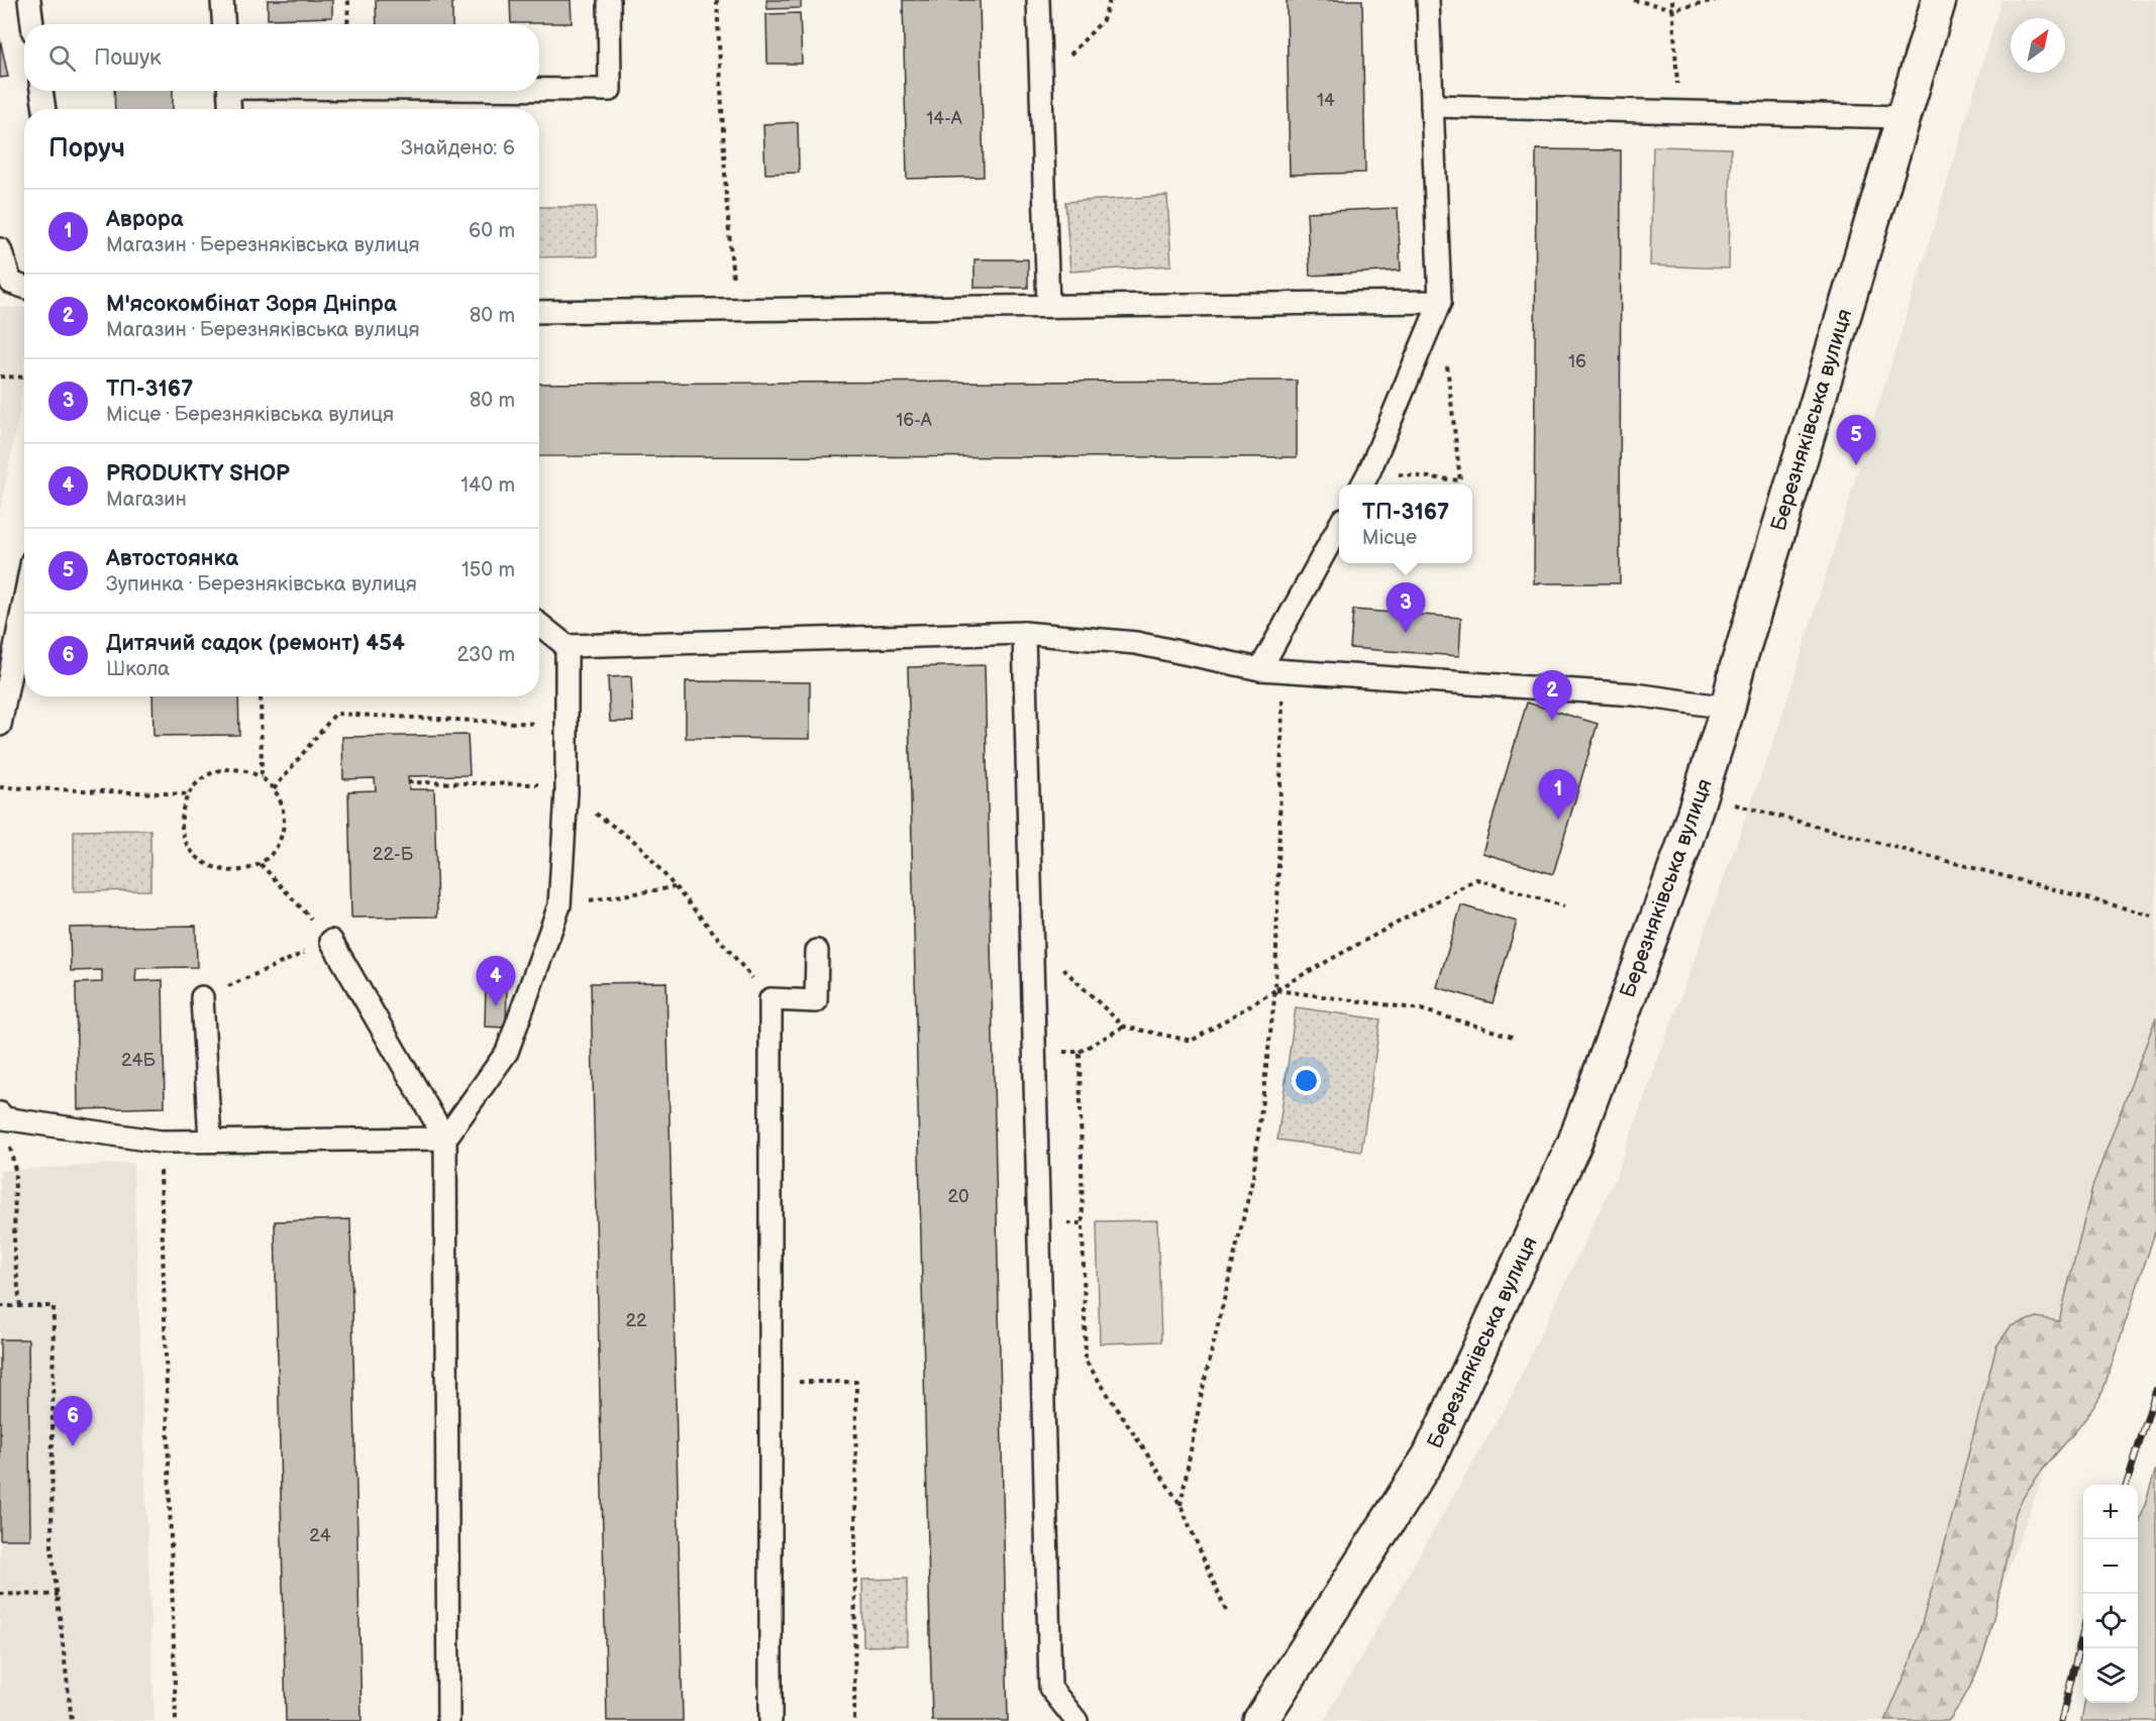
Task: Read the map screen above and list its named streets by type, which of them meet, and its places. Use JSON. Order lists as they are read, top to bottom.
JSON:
{
  "streets": {
    "street": ["Березняківська вулиця"]
  },
  "house_numbers": [
    "14",
    "14-А",
    "16",
    "16-А",
    "22-Б",
    "24Б",
    "20",
    "22",
    "24"
  ],
  "north": "top right",
  "page": {
    "search": "Пошук",
    "heading": ["Поруч", "Знайдено: 6"],
    "list": [
      {
        "mark": "1",
        "name": "Аврора",
        "note": "Магазин · Березняківська вулиця",
        "value": "60 m"
      },
      {
        "mark": "2",
        "name": "М'ясокомбінат Зоря Дніпра",
        "note": "Магазин · Березняківська вулиця",
        "value": "80 m"
      },
      {
        "mark": "3",
        "name": "ТП-3167",
        "note": "Місце · Березняківська вулиця",
        "value": "80 m"
      },
      {
        "mark": "4",
        "name": "PRODUKTY SHOP",
        "note": "Магазин",
        "value": "140 m"
      },
      {
        "mark": "5",
        "name": "Автостоянка",
        "note": "Зупинка · Березняківська вулиця",
        "value": "150 m"
      },
      {
        "mark": "6",
        "name": "Дитячий садок (ремонт) 454",
        "note": "Школа",
        "value": "230 m"
      }
    ],
    "pins": [
      "5",
      "3",
      "2",
      "1",
      "4",
      "6"
    ],
    "popup": ["ТП-3167", "Місце"],
    "map_buttons": ["+", "−"]
  }
}
